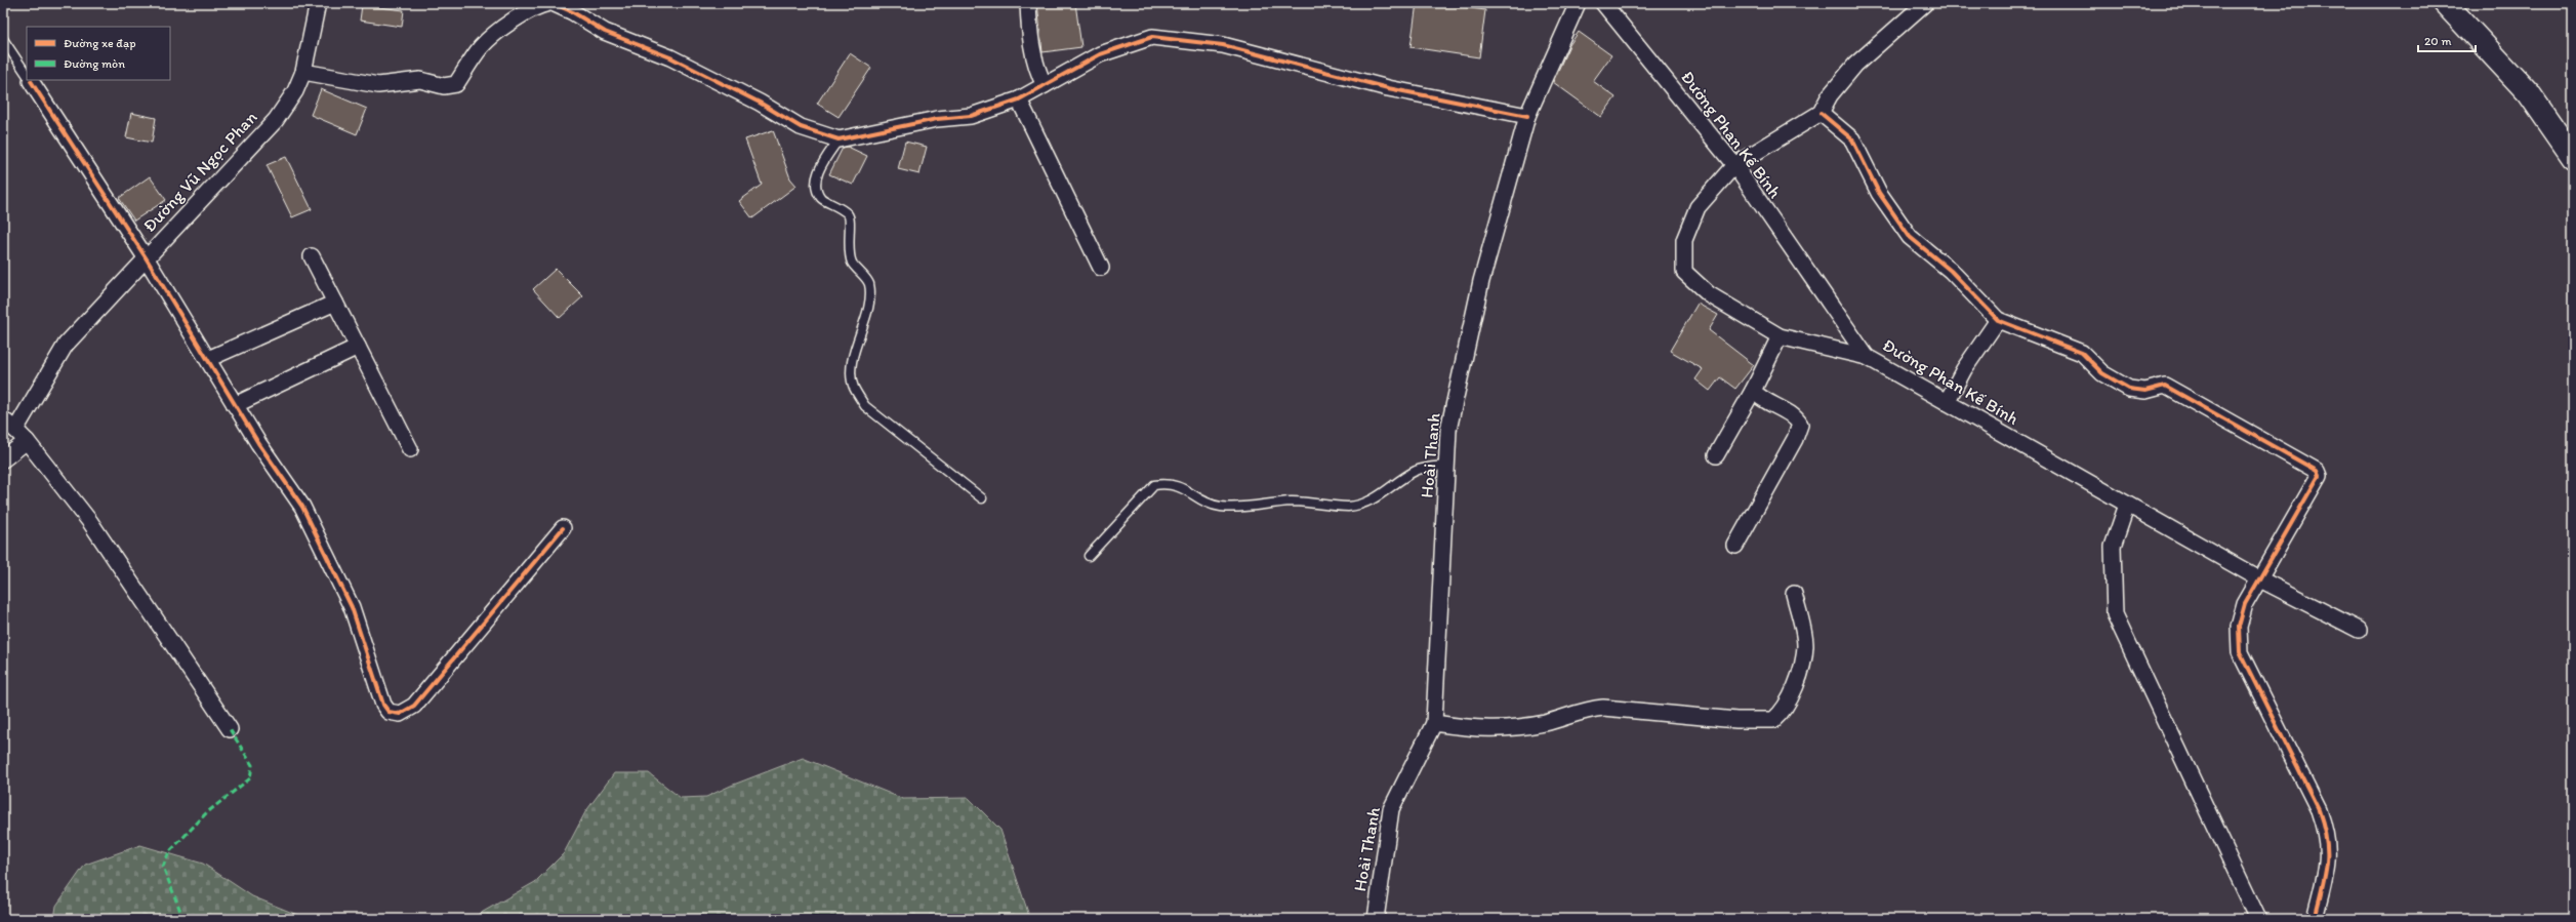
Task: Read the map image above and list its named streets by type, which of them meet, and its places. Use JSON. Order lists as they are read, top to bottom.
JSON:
{
  "streets": {
    "street": ["Đường Phan Kế Bính", "Đường Vũ Ngọc Phan", "Hoài Thanh"]
  },
  "legend": ["Đường xe đạp", "Đường mòn"],
  "scale_bar": "20 m"
}
